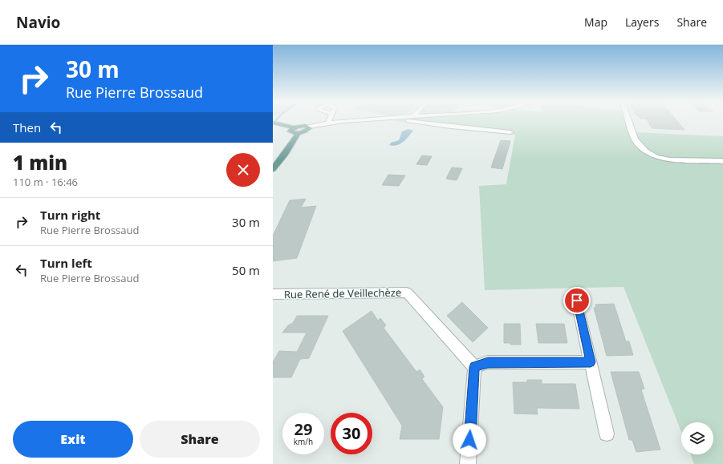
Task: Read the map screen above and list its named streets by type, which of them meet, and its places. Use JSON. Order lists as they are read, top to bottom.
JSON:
{
  "streets": {
    "street": ["Rue René de Veillechèze"]
  },
  "page": {
    "header": "Navio",
    "nav": ["Map", "Layers", "Share"],
    "turn": ["30 m", "Rue Pierre Brossaud"],
    "then": "Then",
    "heading": ["1 min", "110 m · 16:46"],
    "list": [
      {
        "name": "Turn right",
        "note": "Rue Pierre Brossaud",
        "value": "30 m"
      },
      {
        "name": "Turn left",
        "note": "Rue Pierre Brossaud",
        "value": "50 m"
      }
    ],
    "speed": "29 km/h",
    "limit": "30",
    "buttons": ["Exit", "Share"]
  }
}
